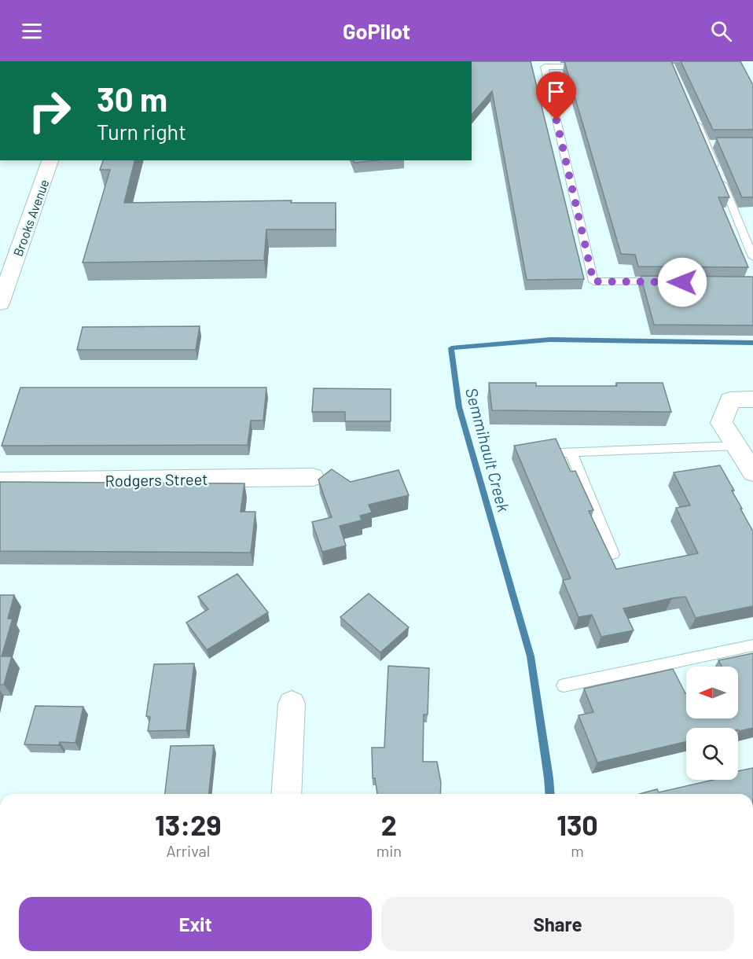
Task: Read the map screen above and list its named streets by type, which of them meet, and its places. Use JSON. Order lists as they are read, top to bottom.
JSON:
{
  "streets": {
    "street": ["Brooks Avenue", "Rodgers Street"]
  },
  "water": ["Semmihault Creek"],
  "north": "left",
  "page": {
    "header": "GoPilot",
    "turn": ["30 m", "Turn right"],
    "eta": [
      "13:29",
      "Arrival",
      "2",
      "min",
      "130",
      "m"
    ],
    "buttons": ["Exit", "Share"]
  }
}
